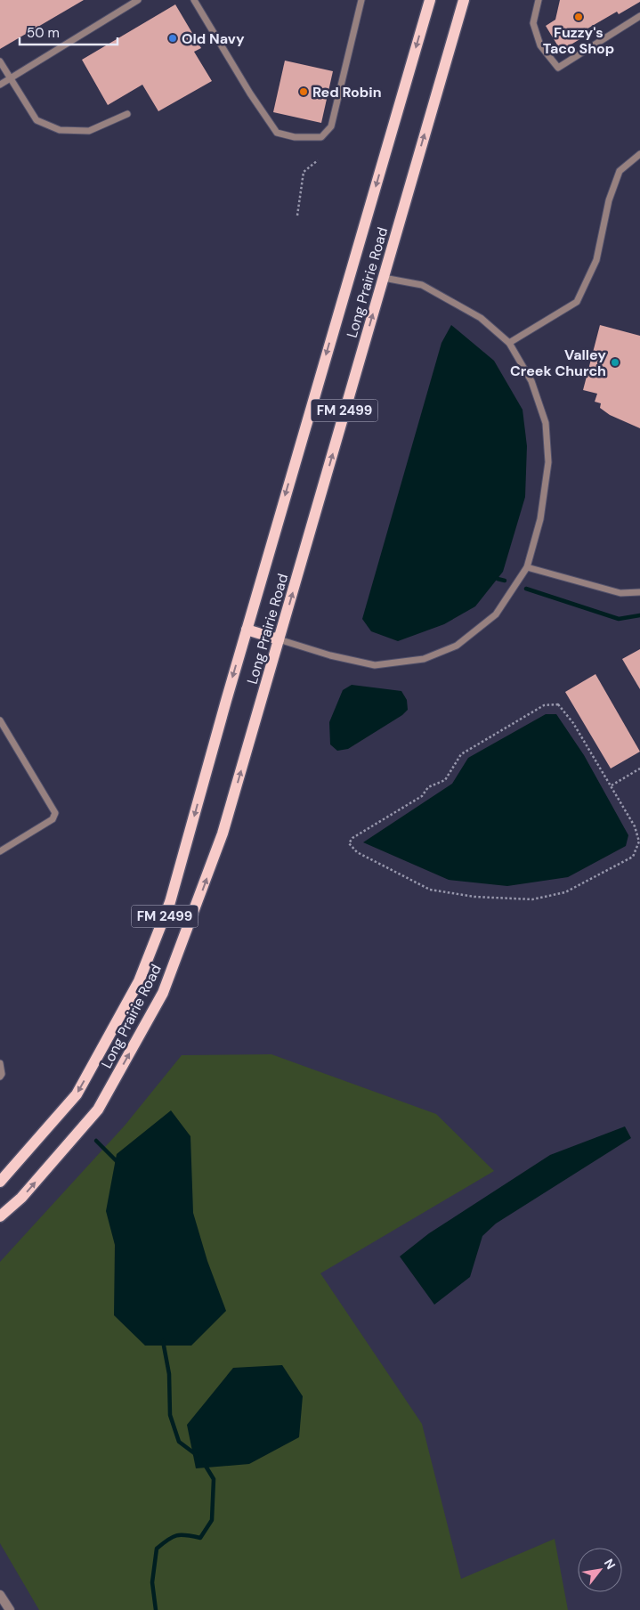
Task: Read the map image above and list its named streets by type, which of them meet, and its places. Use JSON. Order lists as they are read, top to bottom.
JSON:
{
  "streets": {
    "main road": ["Long Prairie Road", "FM 2499"]
  },
  "places": [
    "Fuzzy's Taco Shop",
    "Old Navy",
    "Red Robin",
    "Valley Creek Church"
  ],
  "scale_bar": "50 m",
  "north": "top right"
}
